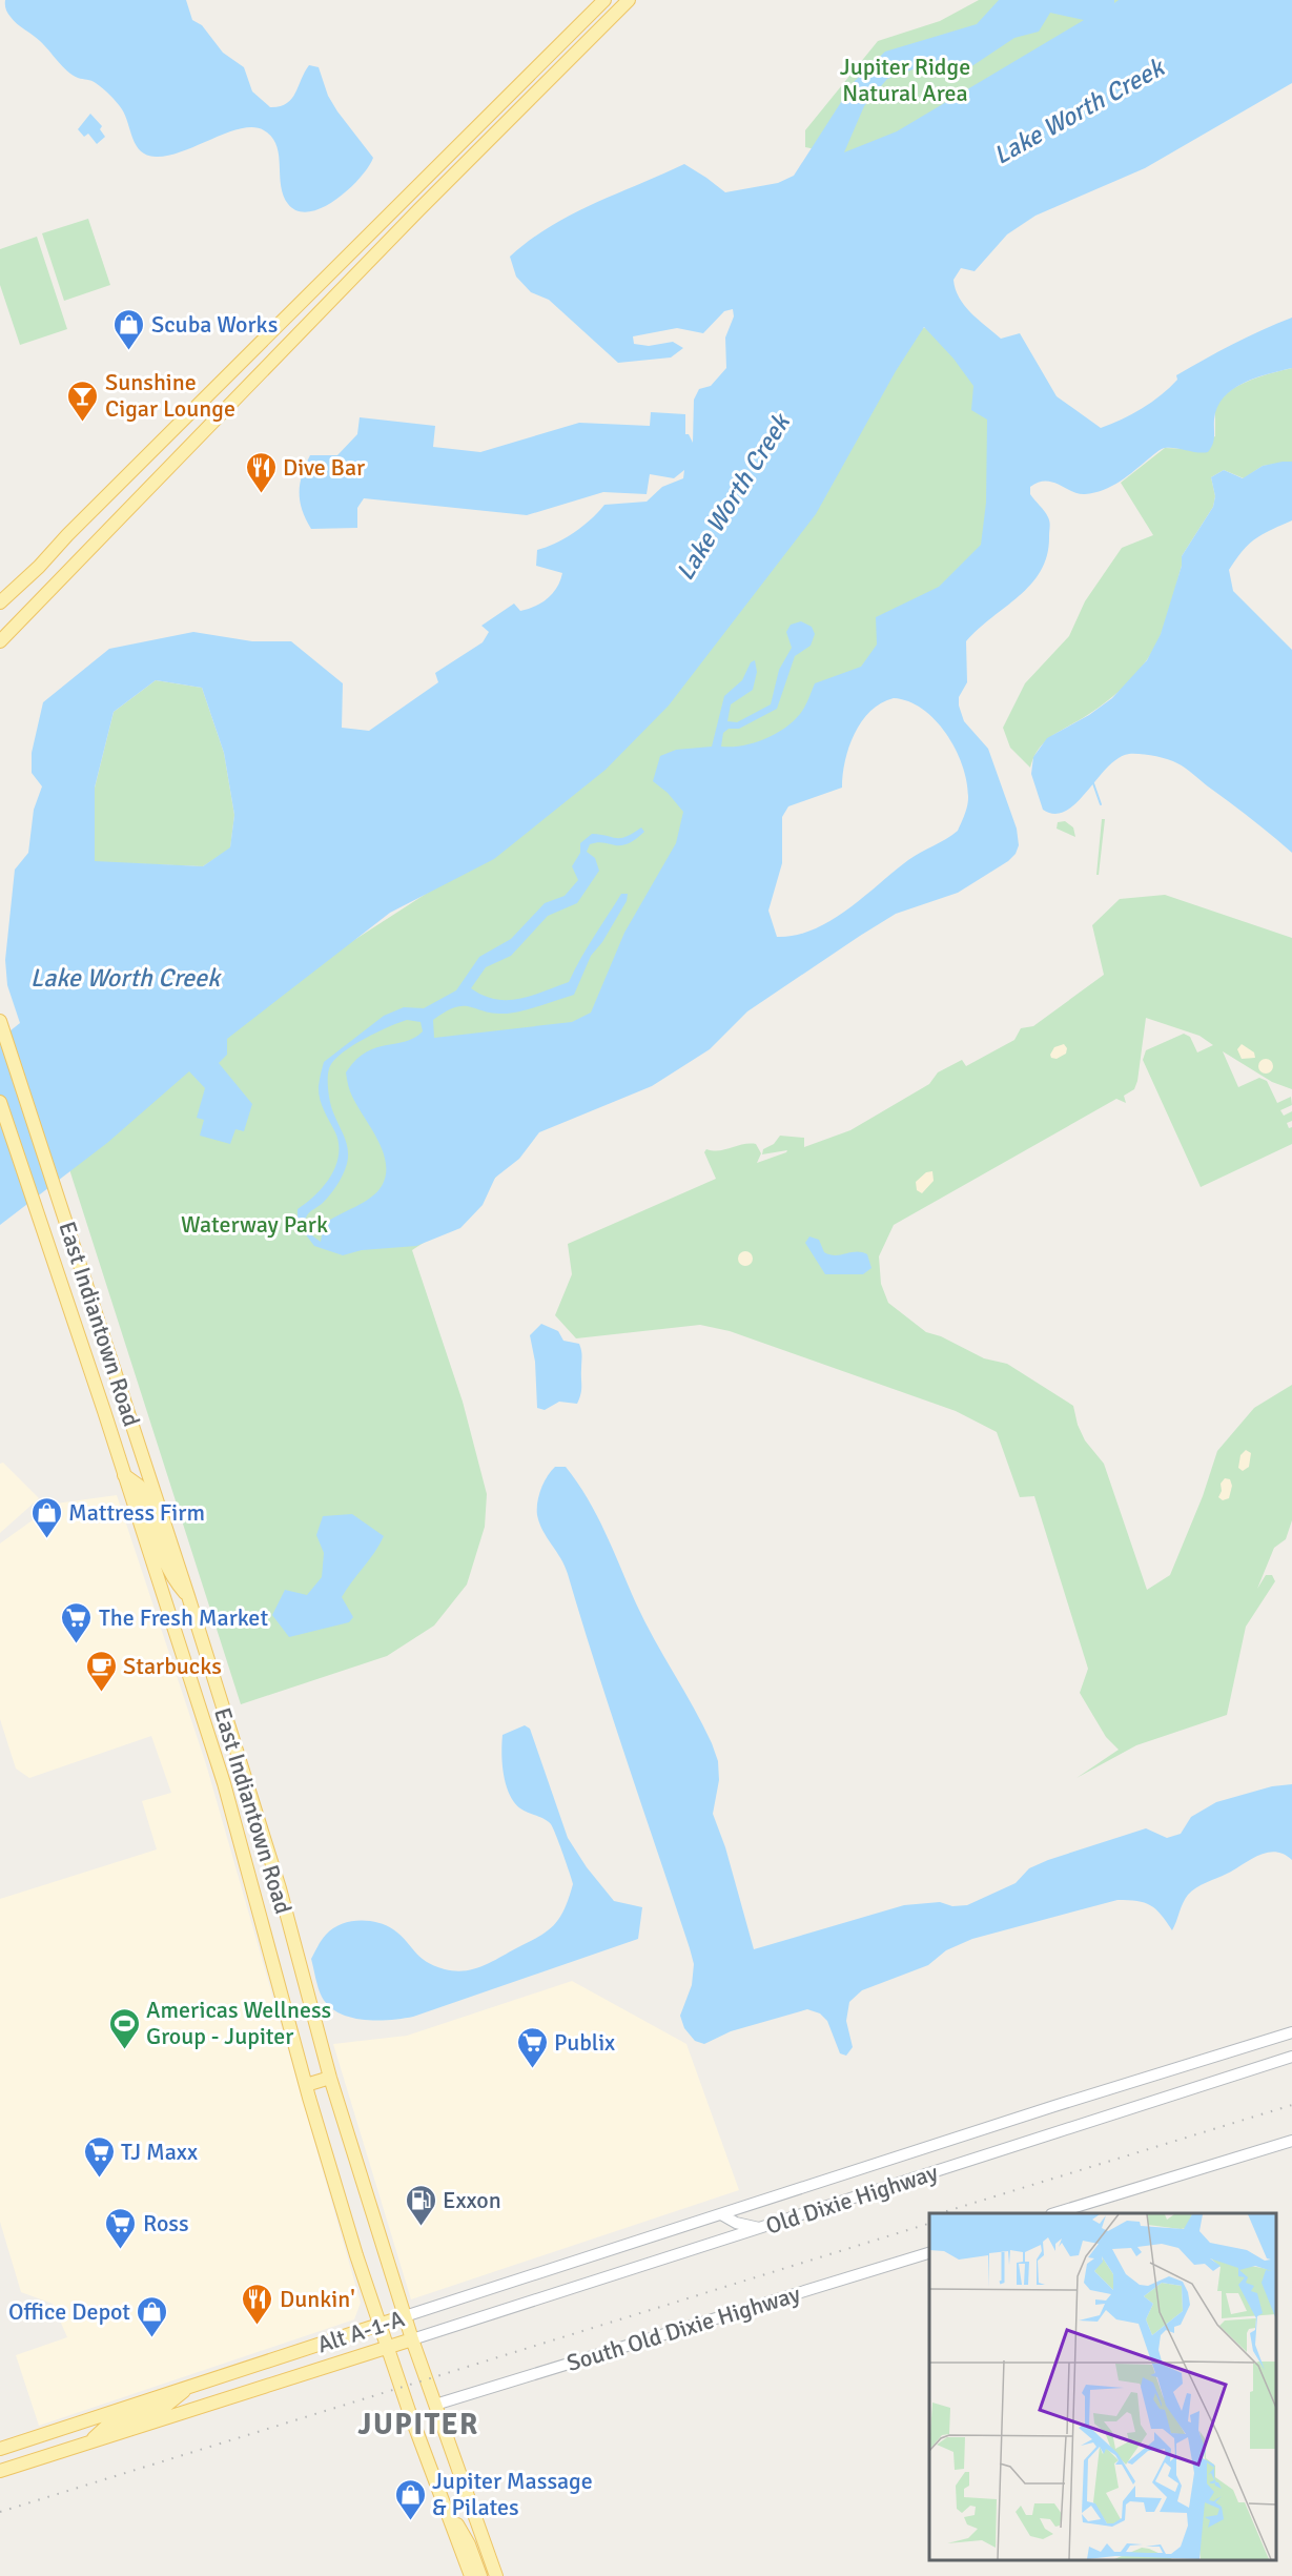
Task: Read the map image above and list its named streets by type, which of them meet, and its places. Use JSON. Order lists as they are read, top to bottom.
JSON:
{
  "streets": {
    "main road": [
      "East Indiantown Road",
      "Old Dixie Highway",
      "South Old Dixie Highway",
      "Alt A-1-A"
    ]
  },
  "crossings": [
    ["East Indiantown Road", "Old Dixie Highway"],
    ["East Indiantown Road", "South Old Dixie Highway"],
    ["East Indiantown Road", "Alt A-1-A"],
    ["Old Dixie Highway", "Alt A-1-A"]
  ],
  "districts": ["JUPITER"],
  "water": ["Lake Worth Creek"],
  "parks": ["Jupiter Ridge Natural Area", "Waterway Park"],
  "places": {
    "shop": [
      "Scuba Works",
      "Mattress Firm",
      "Office Depot",
      "Jupiter Massage & Pilates"
    ],
    "bar": ["Sunshine Cigar Lounge"],
    "restaurant": ["Dive Bar", "Dunkin'"],
    "supermarket": [
      "The Fresh Market",
      "Publix",
      "TJ Maxx",
      "Ross"
    ],
    "cafe": ["Starbucks"],
    "sports": ["Americas Wellness Group - Jupiter"],
    "fuel station": ["Exxon"]
  }
}
